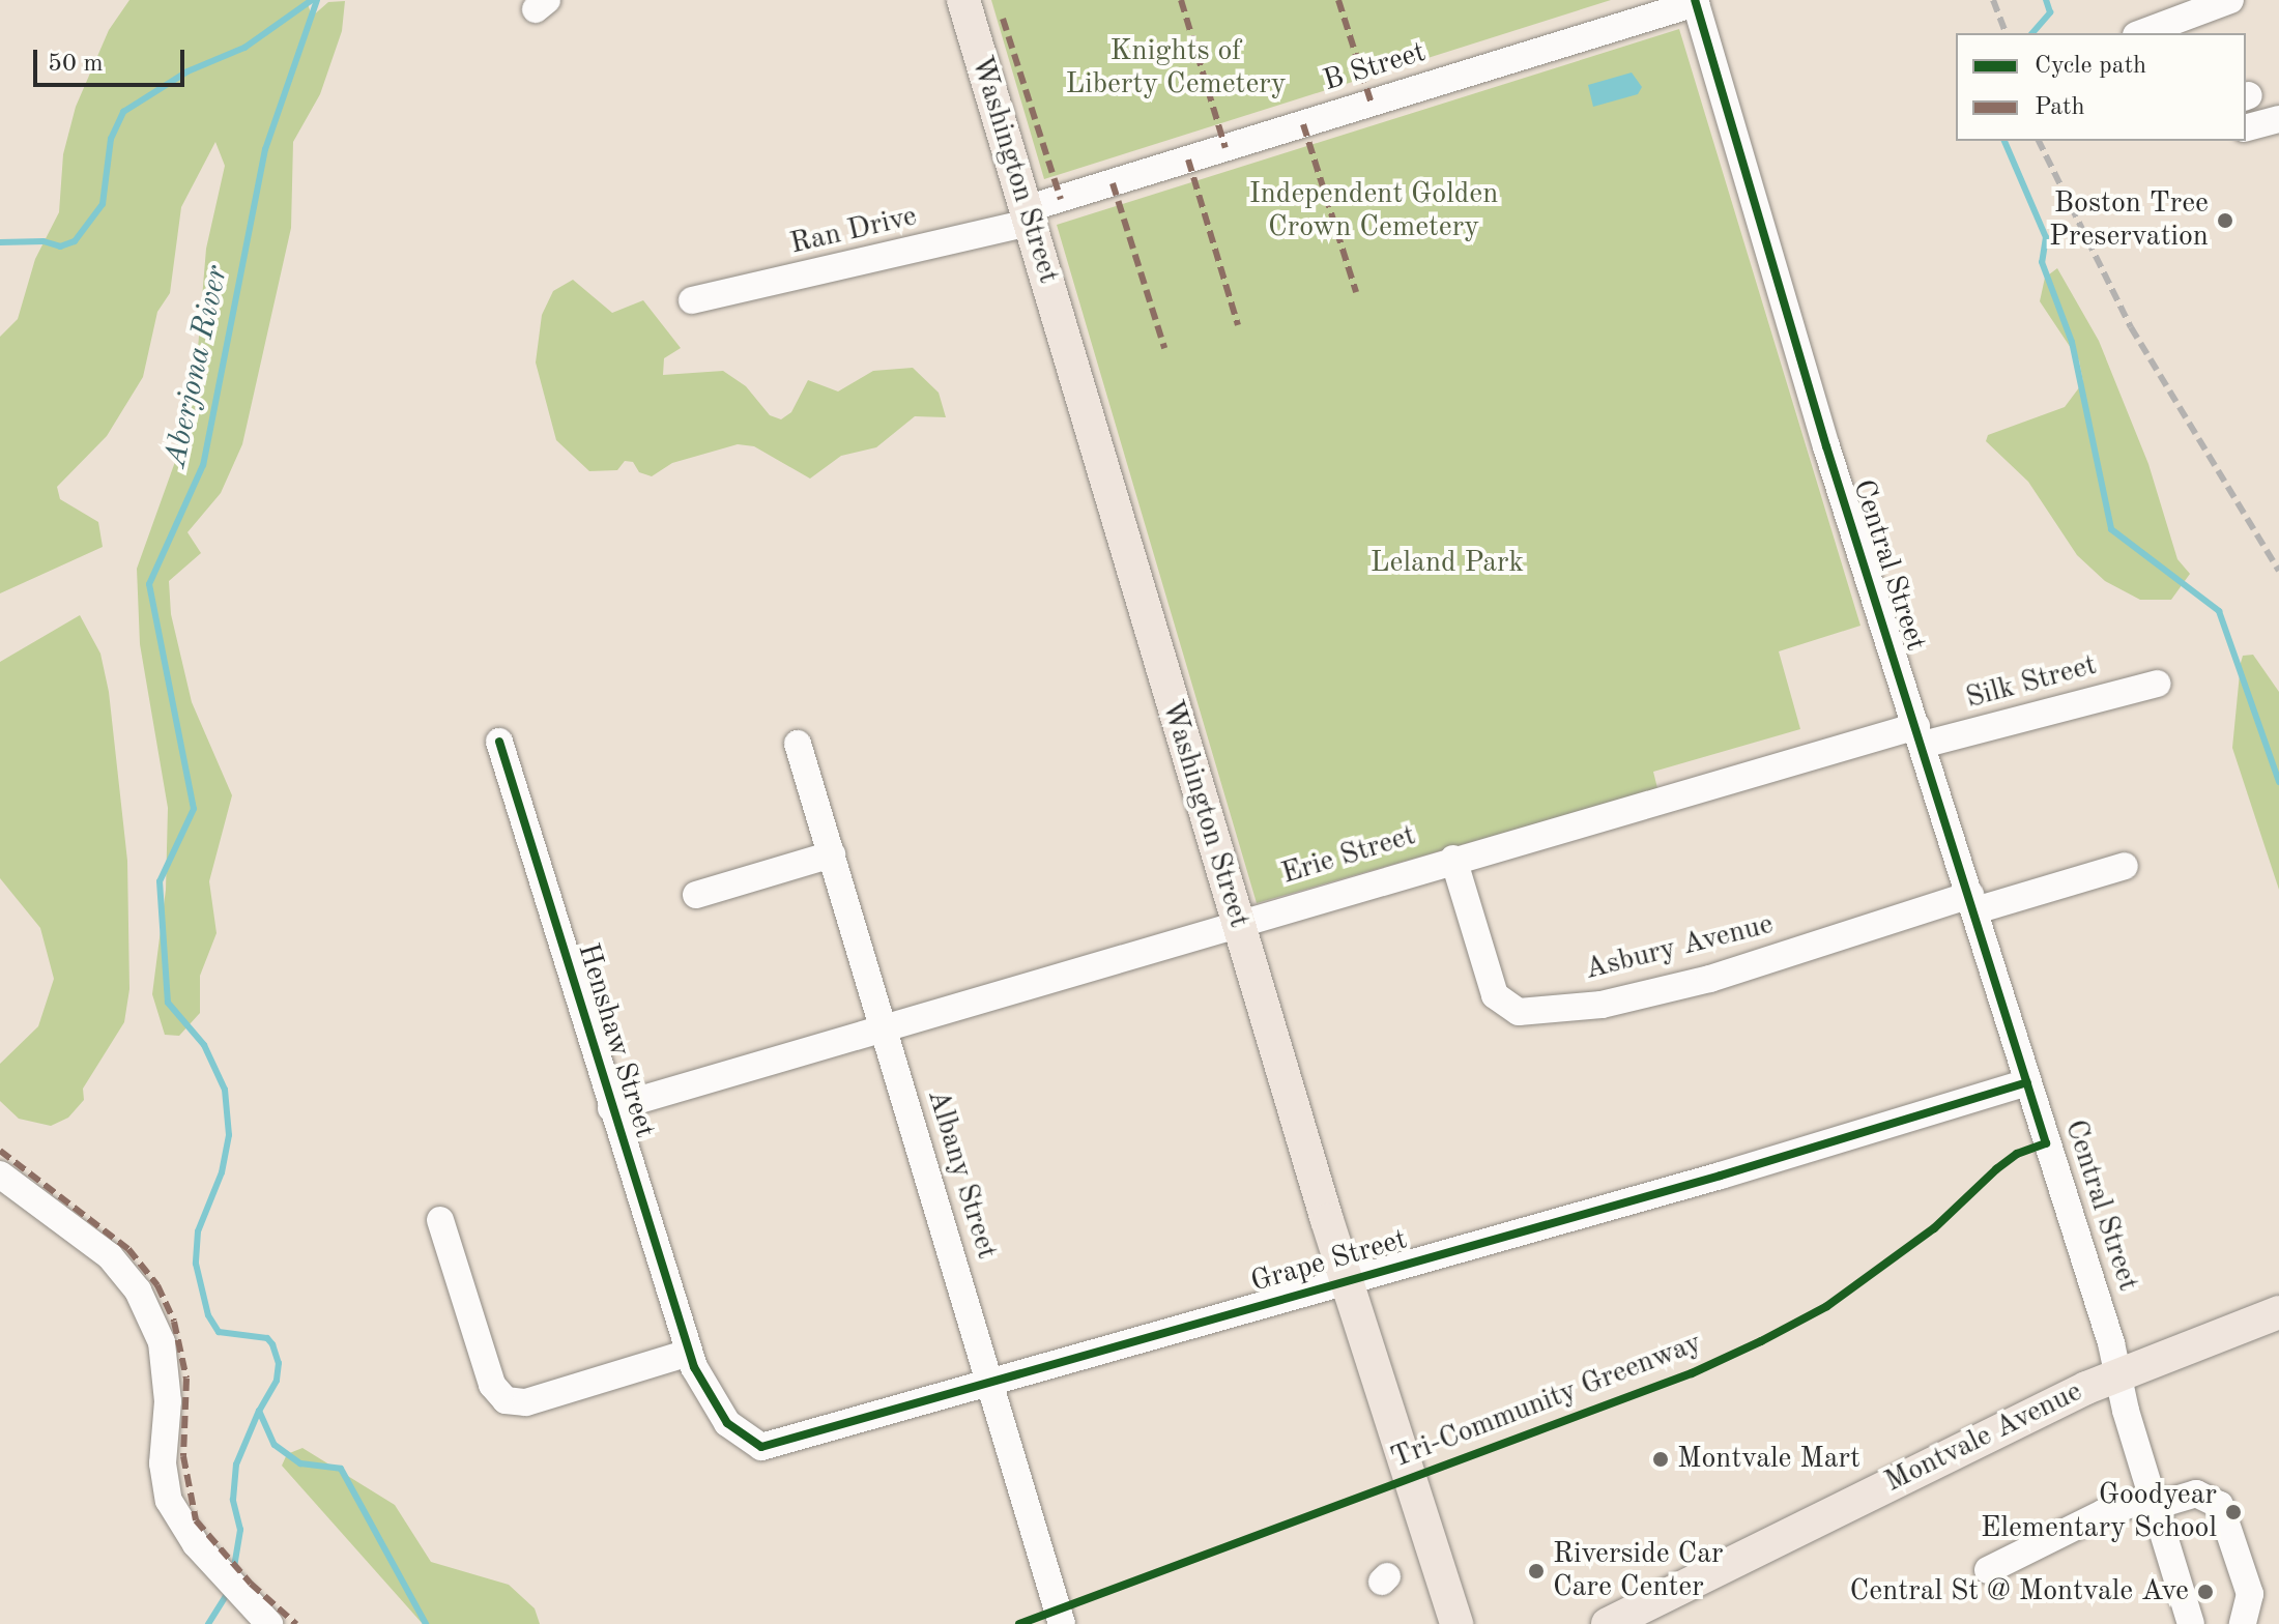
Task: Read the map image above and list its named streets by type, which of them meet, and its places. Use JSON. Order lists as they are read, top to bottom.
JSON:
{
  "streets": {
    "main road": ["Washington Street", "Montvale Avenue"],
    "street": [
      "B Street",
      "Ran Drive",
      "Central Street",
      "Silk Street",
      "Erie Street",
      "Asbury Avenue",
      "Henshaw Street",
      "Albany Street",
      "Grape Street"
    ],
    "cycle path": ["Tri-Community Greenway"]
  },
  "crossings": [
    ["B Street", "Washington Street"],
    ["B Street", "Ran Drive"],
    ["B Street", "Central Street"],
    ["Washington Street", "Ran Drive"],
    ["Washington Street", "Erie Street"],
    ["Washington Street", "Grape Street"],
    ["Central Street", "Silk Street"],
    ["Central Street", "Erie Street"],
    ["Central Street", "Asbury Avenue"],
    ["Central Street", "Grape Street"],
    ["Central Street", "Montvale Avenue"],
    ["Silk Street", "Erie Street"],
    ["Erie Street", "Asbury Avenue"],
    ["Erie Street", "Henshaw Street"],
    ["Erie Street", "Albany Street"],
    ["Henshaw Street", "Grape Street"],
    ["Albany Street", "Grape Street"]
  ],
  "water": ["Aberjona River"],
  "parks": ["Knights of Liberty Cemetery", "Independent Golden Crown Cemetery", "Leland Park"],
  "places": [
    "Boston Tree Preservation",
    "Montvale Mart",
    "Goodyear Elementary School",
    "Riverside Car Care Center",
    "Central St @ Montvale Ave"
  ],
  "legend": ["Cycle path", "Path"],
  "scale_bar": "50 m"
}
